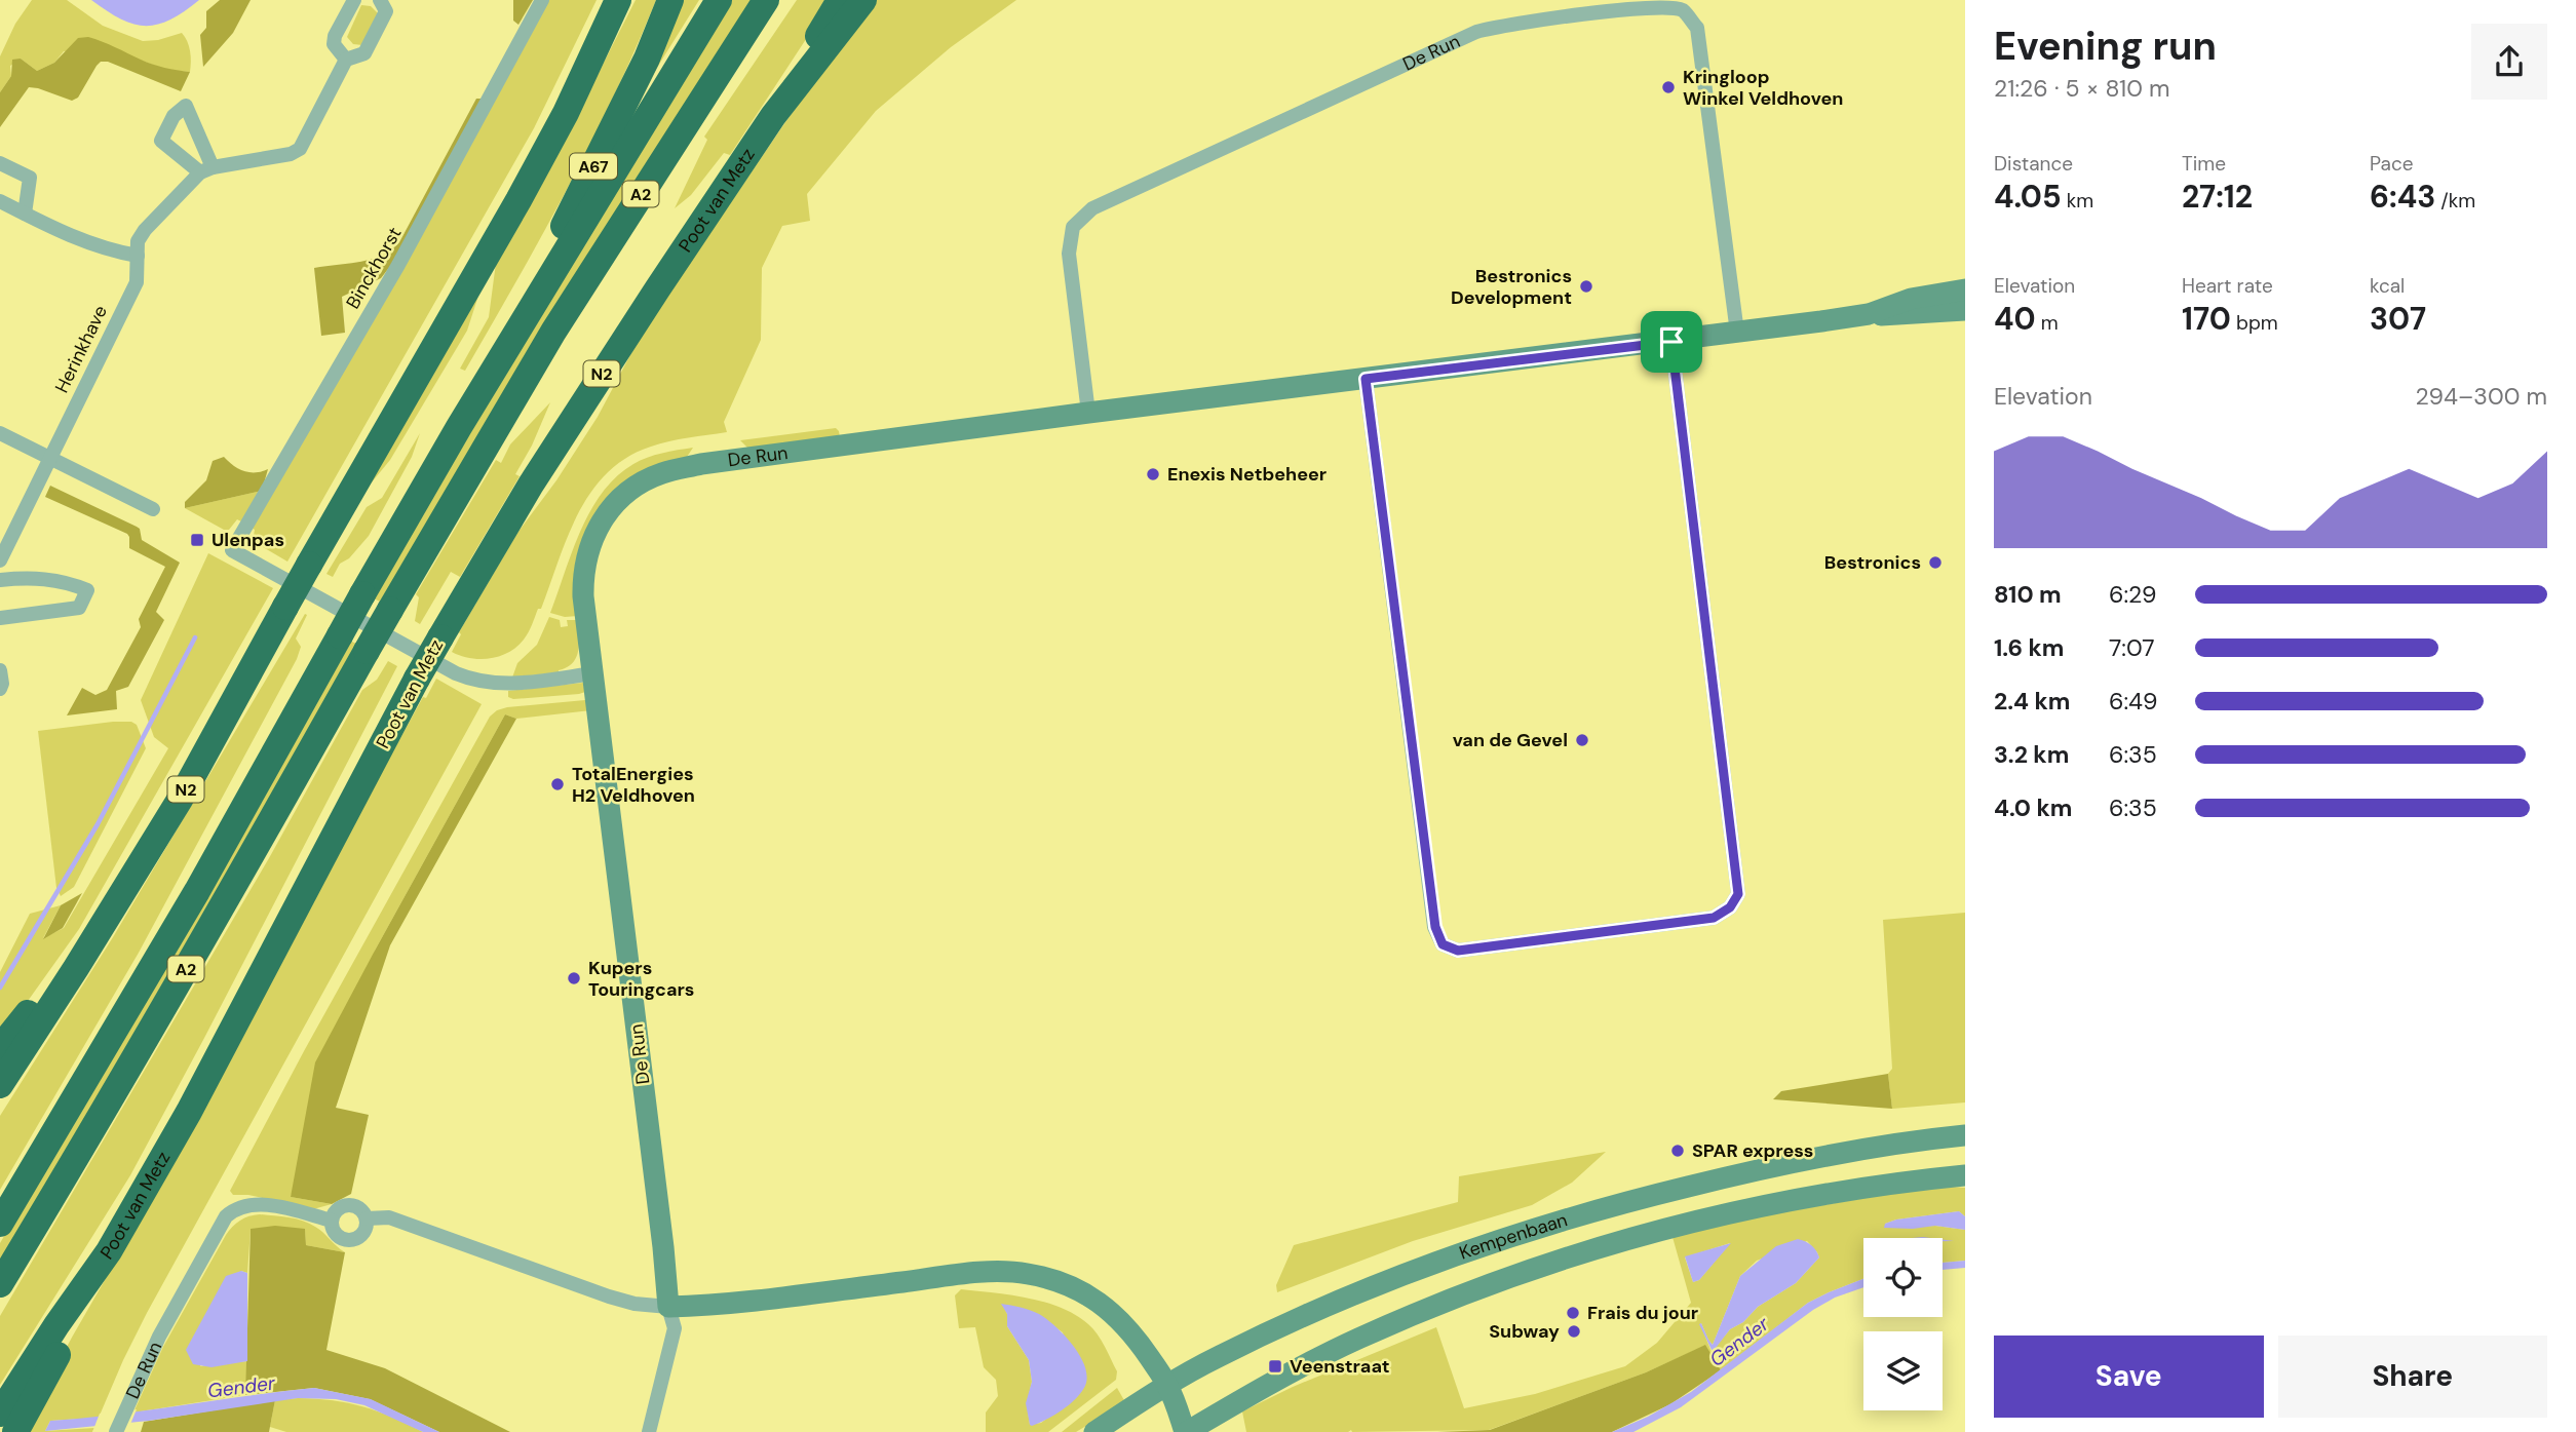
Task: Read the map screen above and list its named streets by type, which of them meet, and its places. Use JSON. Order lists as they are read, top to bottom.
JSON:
{
  "streets": {
    "highway": [
      "A67",
      "A2",
      "Poot van Metz",
      "N2"
    ],
    "street": [
      "De Run",
      "Binckhorst",
      "Herinkhave",
      "Kempenbaan"
    ]
  },
  "crossings": [
    ["De Run", "Binckhorst"],
    ["A67", "A2"],
    ["Poot van Metz", "N2"]
  ],
  "water": ["Gender"],
  "places": {
    "other": [
      "Kringloop Winkel Veldhoven",
      "Bestronics Development",
      "Enexis Netbeheer",
      "Bestronics",
      "van de Gevel",
      "TotalEnergies H2 Veldhoven",
      "Kupers Touringcars",
      "SPAR express",
      "Frais du jour",
      "Subway"
    ],
    "transit": ["Ulenpas", "Veenstraat"]
  },
  "page": {
    "heading": ["Evening run", "21:26 · 5 × 810 m"],
    "stats": [
      ["Distance", "4.05 km"],
      ["Time", "27:12"],
      ["Pace", "6:43 /km"],
      ["Elevation", "40 m"],
      ["Heart rate", "170 bpm"],
      ["kcal", "307"]
    ],
    "chart": ["Elevation", "294–300 m"],
    "list": [
      {
        "name": "810 m",
        "note": "6:29"
      },
      {
        "name": "1.6 km",
        "note": "7:07"
      },
      {
        "name": "2.4 km",
        "note": "6:49"
      },
      {
        "name": "3.2 km",
        "note": "6:35"
      },
      {
        "name": "4.0 km",
        "note": "6:35"
      }
    ],
    "buttons": ["Save", "Share"]
  }
}
